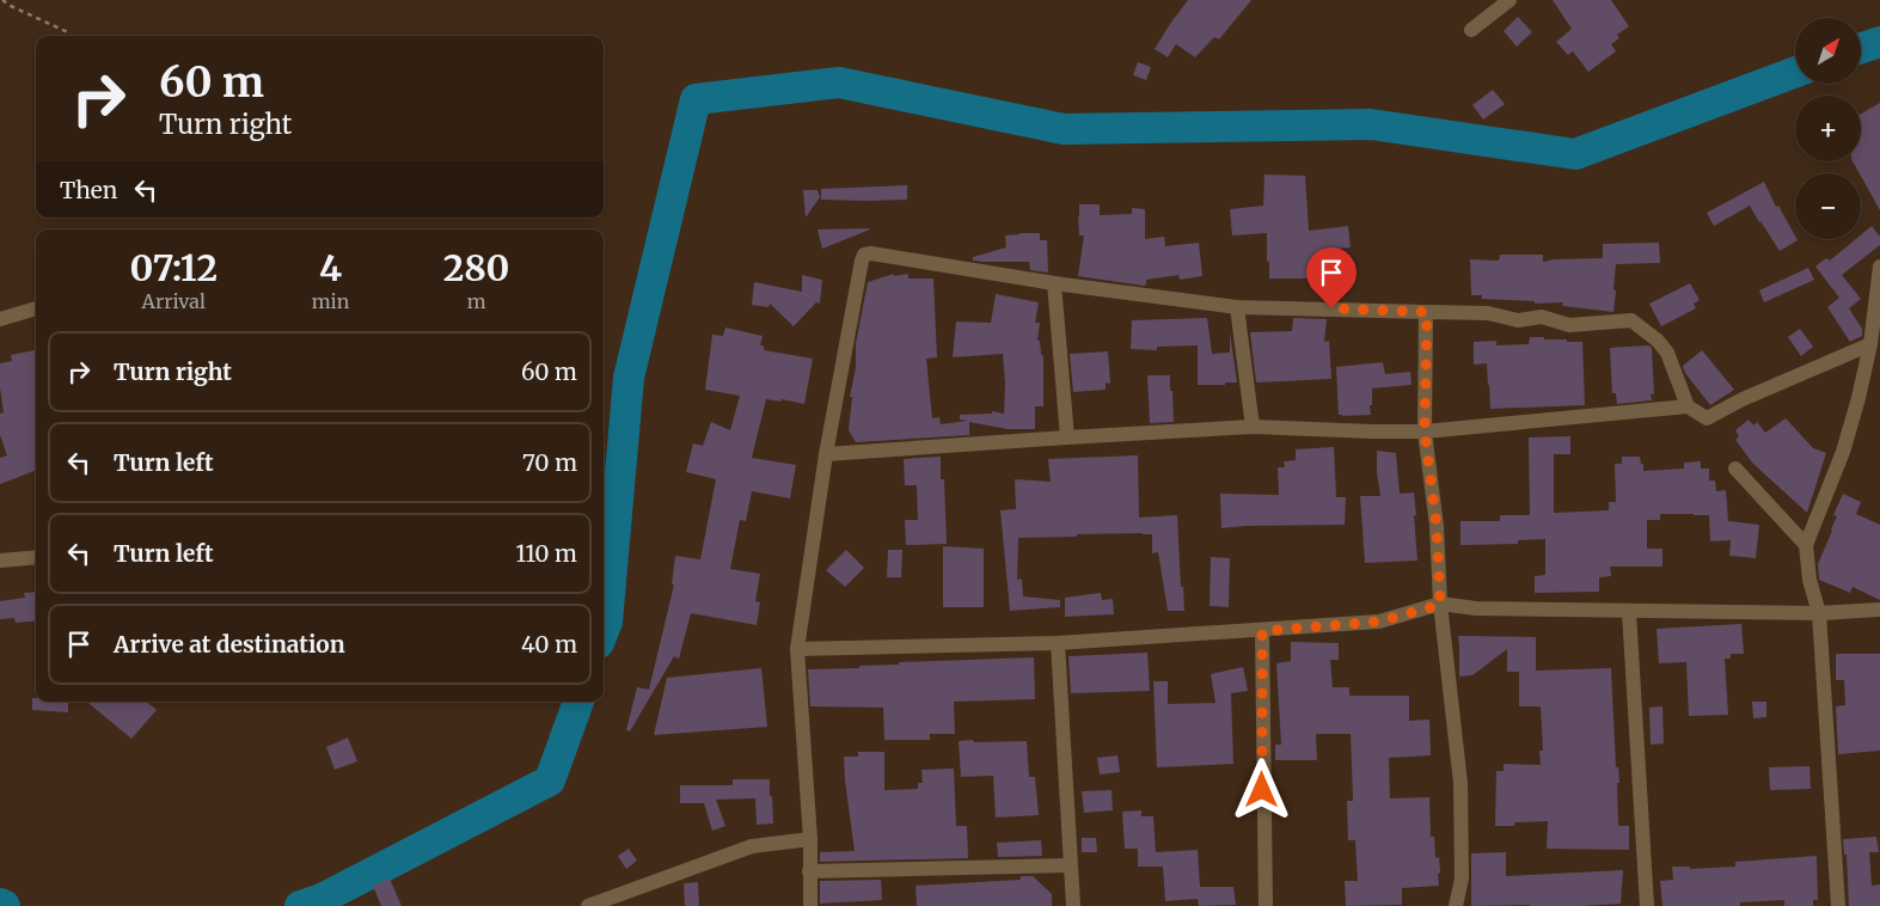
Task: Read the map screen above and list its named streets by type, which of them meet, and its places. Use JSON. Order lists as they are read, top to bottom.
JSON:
{
  "north": "top right",
  "page": {
    "map_buttons": ["+", "−"],
    "turn": ["60 m", "Turn right"],
    "then": "Then",
    "eta": [
      "07:12",
      "Arrival",
      "4",
      "min",
      "280",
      "m"
    ],
    "list": [
      {
        "name": "Turn right",
        "value": "60 m"
      },
      {
        "name": "Turn left",
        "value": "70 m"
      },
      {
        "name": "Turn left",
        "value": "110 m"
      },
      {
        "name": "Arrive at destination",
        "value": "40 m"
      }
    ]
  }
}
